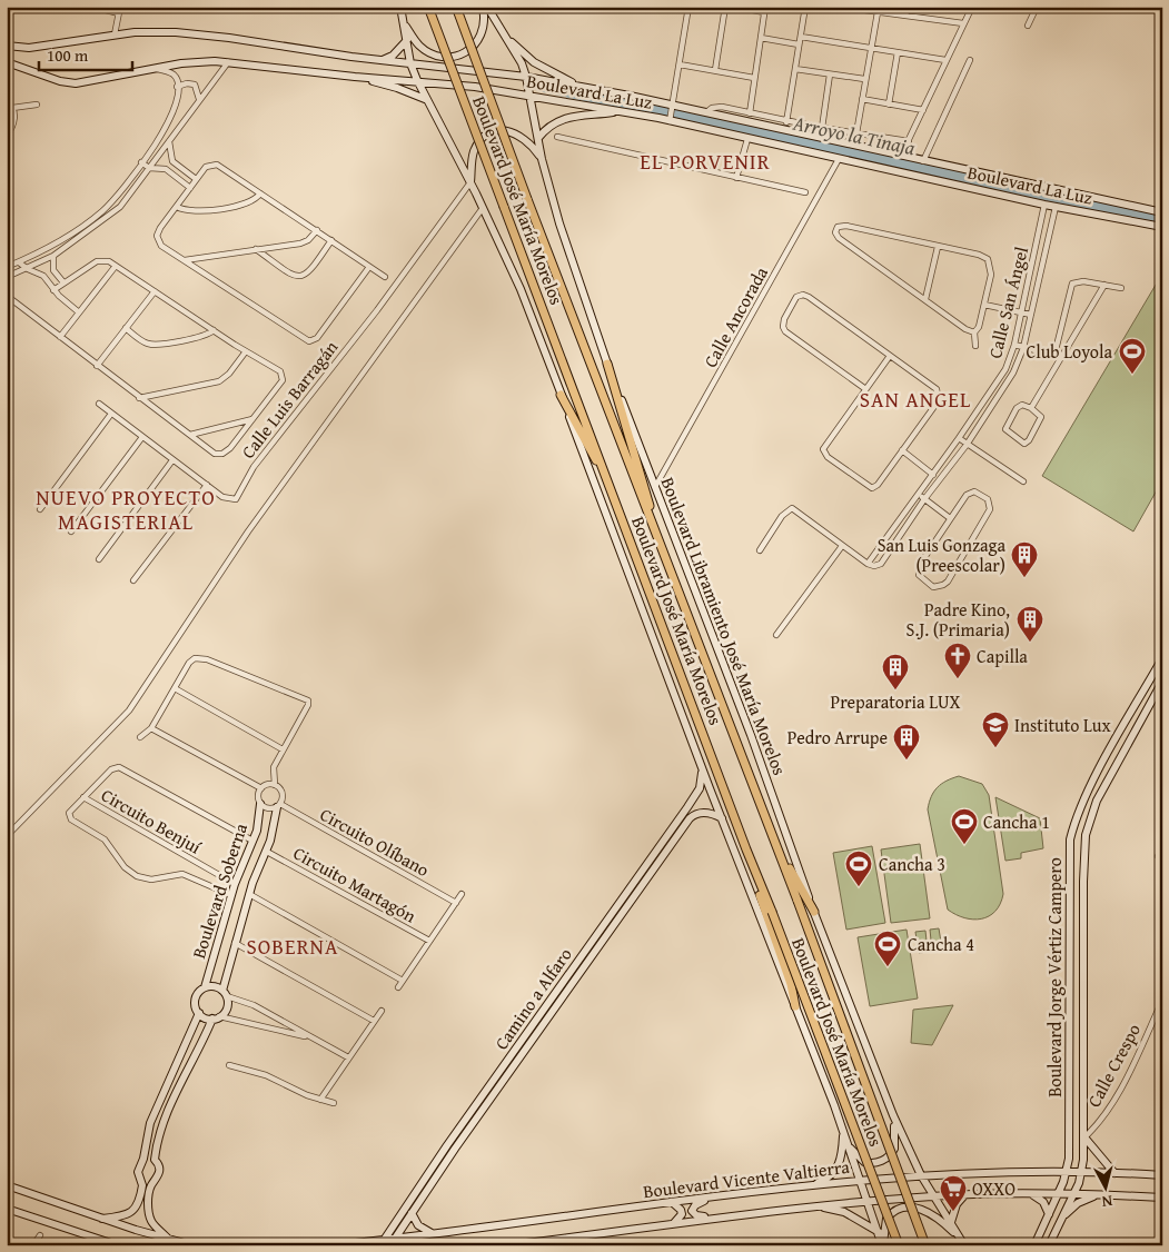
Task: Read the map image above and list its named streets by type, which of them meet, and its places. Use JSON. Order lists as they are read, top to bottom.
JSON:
{
  "streets": {
    "main road": [
      "Boulevard La Luz",
      "Boulevard José María Morelos",
      "Boulevard Libramiento José María Morelos",
      "Boulevard Soberna",
      "Boulevard Jorge Vértiz Campero",
      "Camino a Alfaro",
      "Boulevard Vicente Valtierra"
    ],
    "street": [
      "Calle San Ángel",
      "Calle Ancorada",
      "Calle Luis Barragán",
      "Circuito Benjuí",
      "Circuito Olíbano",
      "Circuito Martagón",
      "Calle Crespo"
    ]
  },
  "crossings": [
    ["Boulevard La Luz", "Calle San Ángel"],
    ["Boulevard La Luz", "Calle Ancorada"],
    ["Boulevard La Luz", "Boulevard Libramiento José María Morelos"],
    ["Calle Ancorada", "Boulevard Libramiento José María Morelos"],
    ["Boulevard Libramiento José María Morelos", "Boulevard Vicente Valtierra"],
    ["Circuito Benjuí", "Boulevard Soberna"],
    ["Circuito Olíbano", "Boulevard Soberna"],
    ["Circuito Martagón", "Boulevard Soberna"],
    ["Boulevard Jorge Vértiz Campero", "Calle Crespo"],
    ["Boulevard Jorge Vértiz Campero", "Boulevard Vicente Valtierra"],
    ["Camino a Alfaro", "Boulevard Vicente Valtierra"]
  ],
  "districts": [
    "EL PORVENIR",
    "SAN ANGEL",
    "NUEVO PROYECTO MAGISTERIAL",
    "SOBERNA"
  ],
  "water": ["Arroyo la Tinaja"],
  "places": {
    "sports": [
      "Club Loyola",
      "Cancha 1",
      "Cancha 3",
      "Cancha 4"
    ],
    "building": [
      "San Luis Gonzaga (Preescolar)",
      "Padre Kino, S.J. (Primaria)",
      "Preparatoria LUX",
      "Pedro Arrupe"
    ],
    "church": ["Capilla"],
    "school or university": ["Instituto Lux"],
    "supermarket": ["OXXO"]
  },
  "scale_bar": "100 m",
  "north": "bottom"
}
